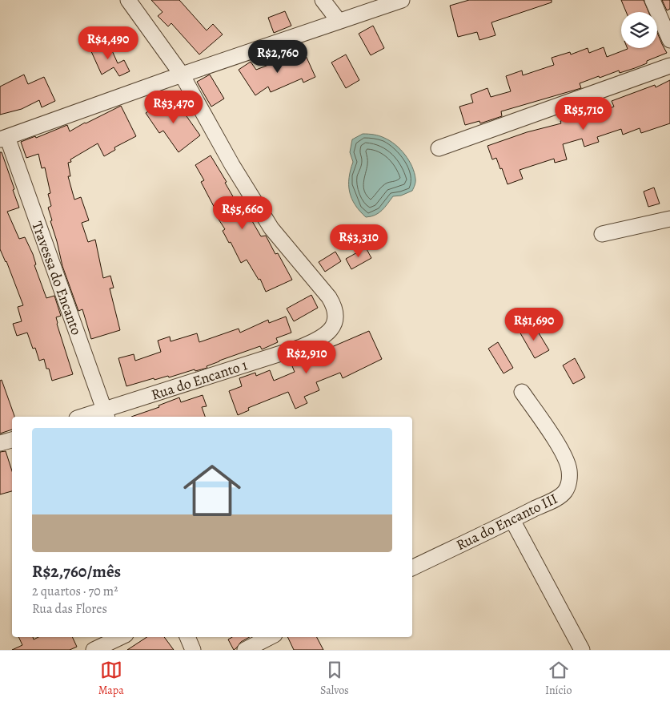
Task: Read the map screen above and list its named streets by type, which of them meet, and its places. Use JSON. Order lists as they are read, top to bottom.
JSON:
{
  "streets": {
    "street": ["Travessa do Encanto", "Rua do Encanto 1", "Rua do Encanto III"]
  },
  "crossings": [
    ["Travessa do Encanto", "Rua do Encanto 1"]
  ],
  "page": {
    "price": [
      "R$4,490",
      "R$2,760",
      "R$3,470",
      "R$5,710",
      "R$5,660",
      "R$3,310",
      "R$1,690",
      "R$2,910"
    ],
    "list": [
      {
        "name": "R$2,760/mês",
        "note": "2 quartos · 70 m² · Rua das Flores"
      }
    ],
    "tabs": ["Mapa", "Salvos", "Início"]
  }
}
